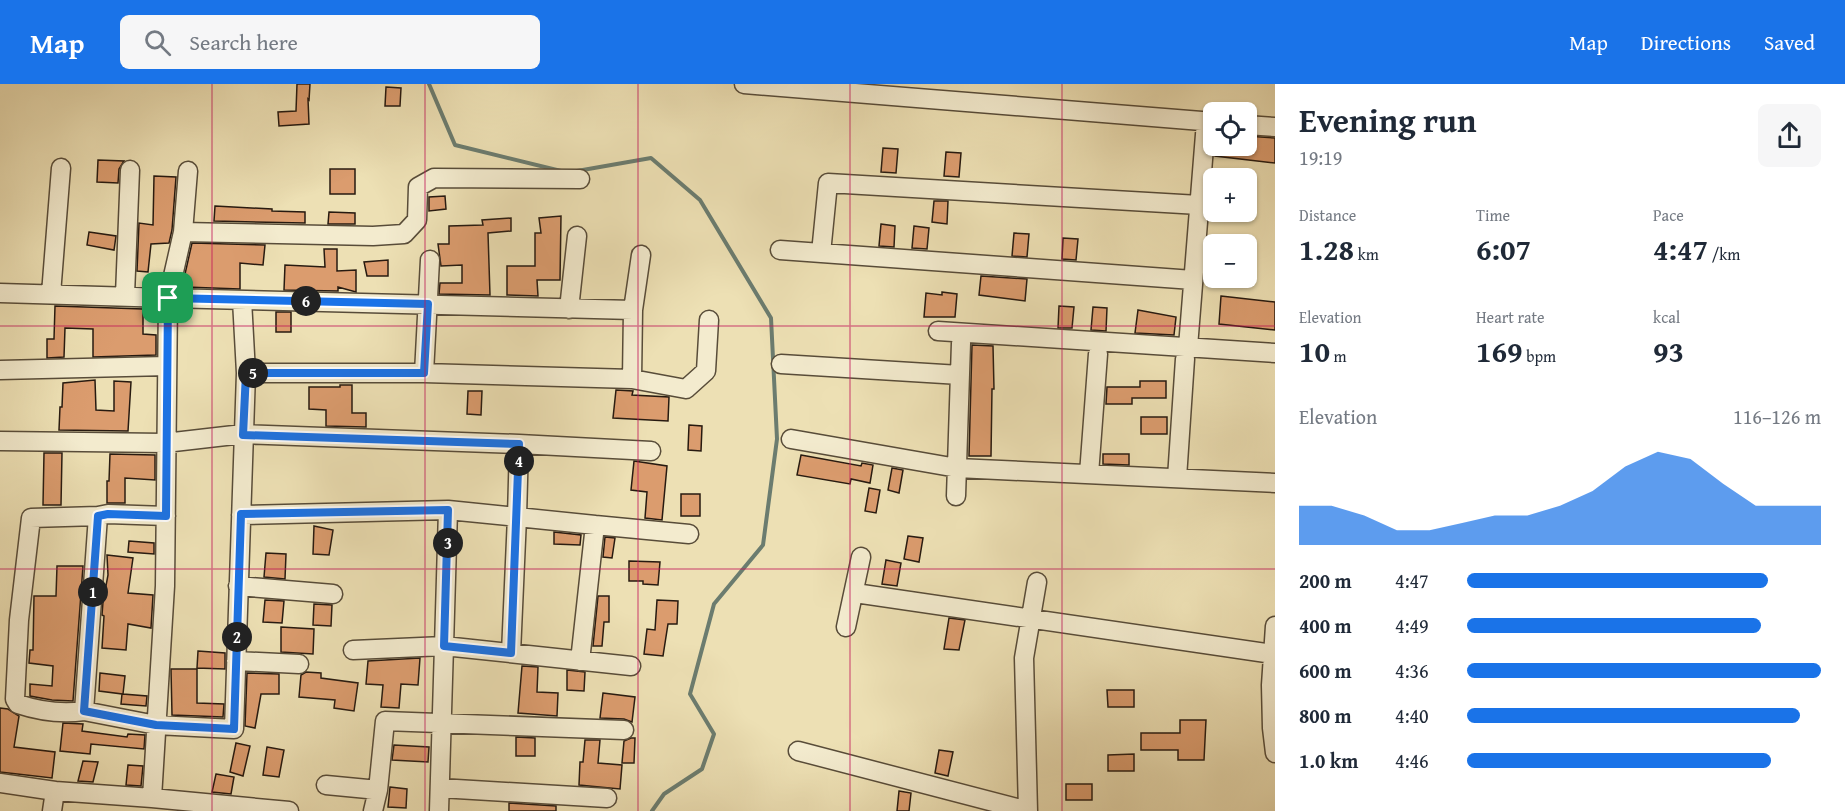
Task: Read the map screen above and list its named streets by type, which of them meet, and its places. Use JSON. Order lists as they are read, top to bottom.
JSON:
{
  "page": {
    "header": "Map",
    "search": "Search here",
    "nav": ["Map", "Directions", "Saved"],
    "heading": ["Evening run", "19:19"],
    "map_buttons": ["+", "−"],
    "stats": [
      ["Distance", "1.28 km"],
      ["Time", "6:07"],
      ["Pace", "4:47 /km"],
      ["Elevation", "10 m"],
      ["Heart rate", "169 bpm"],
      ["kcal", "93"]
    ],
    "pins": [
      "6",
      "5",
      "4",
      "3",
      "1",
      "2"
    ],
    "chart": ["Elevation", "116–126 m"],
    "list": [
      {
        "name": "200 m",
        "note": "4:47"
      },
      {
        "name": "400 m",
        "note": "4:49"
      },
      {
        "name": "600 m",
        "note": "4:36"
      },
      {
        "name": "800 m",
        "note": "4:40"
      },
      {
        "name": "1.0 km",
        "note": "4:46"
      }
    ]
  }
}
